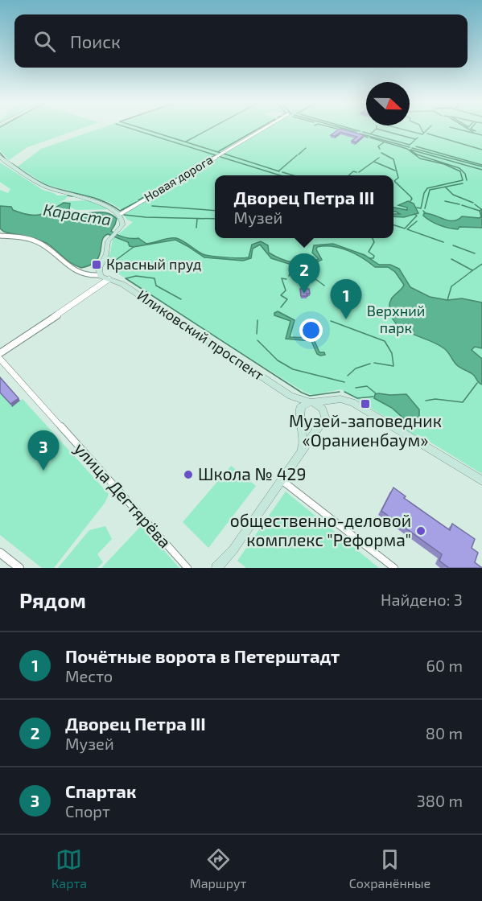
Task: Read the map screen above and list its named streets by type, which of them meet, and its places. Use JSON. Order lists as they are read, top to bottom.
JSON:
{
  "streets": {
    "main road": ["Иликовский проспект"],
    "street": ["Новая дорога", "улица Дегтярёва"]
  },
  "water": ["Караста"],
  "parks": ["Верхний парк"],
  "places": {
    "transit": ["Красный пруд", "Музей-заповедник «Ораниенбаум»"],
    "other": ["Школа № 429", "oбщеcтвенно-деловoй кoмплeкc \"Peфoрма\""]
  },
  "north": "right",
  "page": {
    "search": "Поиск",
    "popup": ["Дворец Петра III", "Музей"],
    "pins": ["2", "1", "3"],
    "heading": ["Рядом", "Найдено: 3"],
    "list": [
      {
        "mark": "1",
        "name": "Почётные ворота в Петерштадт",
        "note": "Место",
        "value": "60 m"
      },
      {
        "mark": "2",
        "name": "Дворец Петра III",
        "note": "Музей",
        "value": "80 m"
      },
      {
        "mark": "3",
        "name": "Спартак",
        "note": "Спорт",
        "value": "380 m"
      }
    ],
    "nav": ["Карта", "Маршрут", "Сохранённые"]
  }
}
